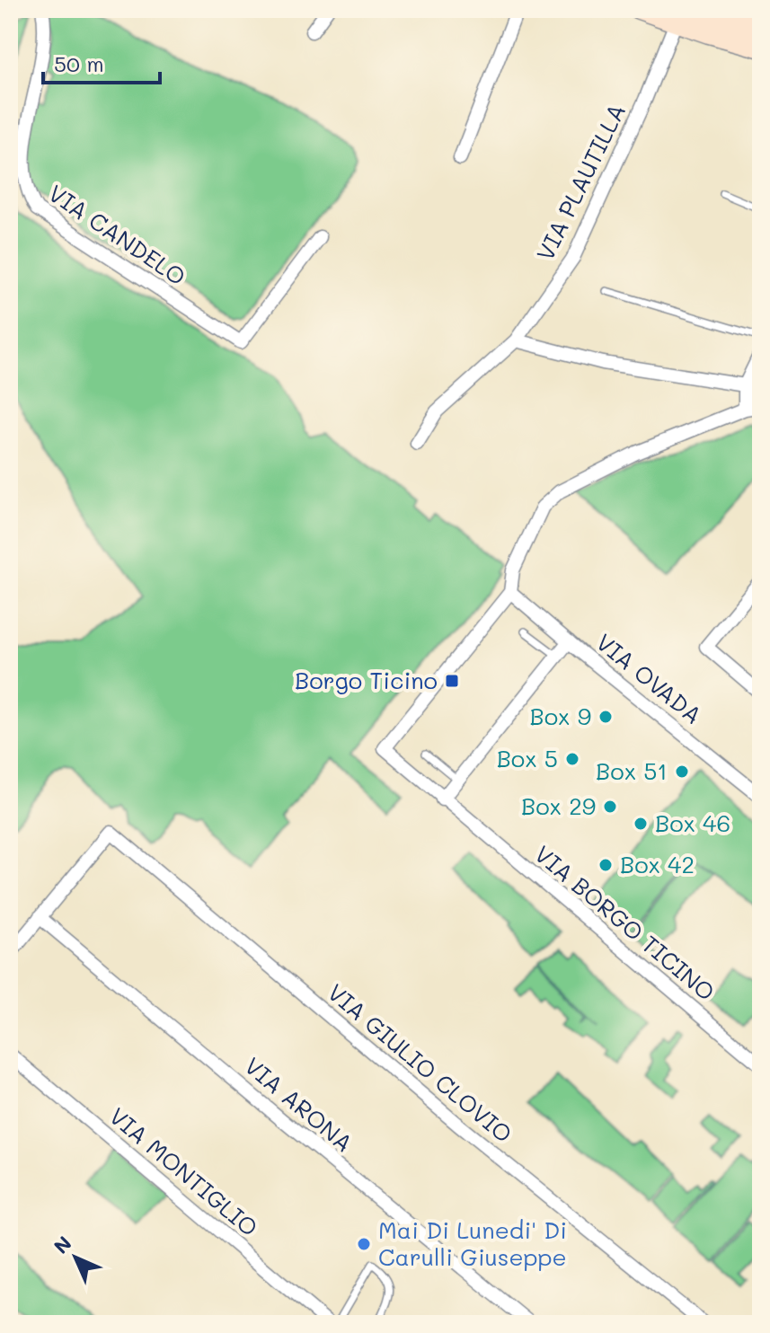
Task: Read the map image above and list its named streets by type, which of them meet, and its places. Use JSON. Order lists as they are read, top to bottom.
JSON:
{
  "streets": {
    "street": [
      "VIA PLAUTILLA",
      "VIA CANDELO",
      "VIA OVADA",
      "VIA BORGO TICINO",
      "VIA GIULIO CLOVIO",
      "VIA ARONA",
      "VIA MONTIGLIO"
    ]
  },
  "crossings": [
    ["VIA OVADA", "VIA BORGO TICINO"],
    ["VIA GIULIO CLOVIO", "VIA ARONA"]
  ],
  "places": {
    "transit": ["Borgo Ticino"],
    "other": [
      "Box 9",
      "Box 5",
      "Box 51",
      "Box 29",
      "Box 46",
      "Box 42",
      "Mai Di Lunedi' Di Carulli Giuseppe"
    ]
  },
  "scale_bar": "50 m",
  "north": "top left"
}
